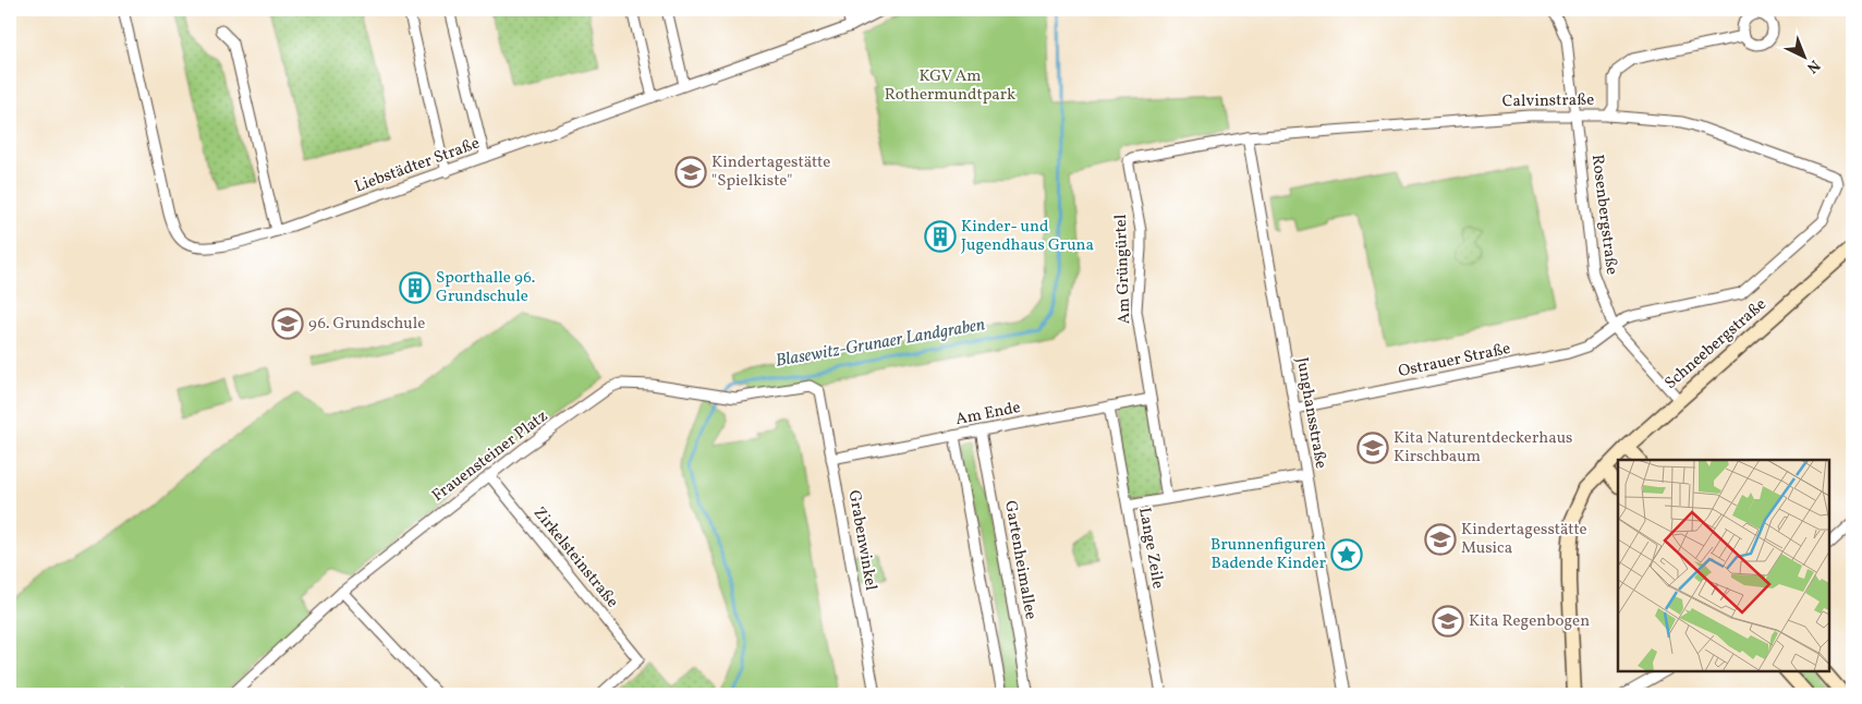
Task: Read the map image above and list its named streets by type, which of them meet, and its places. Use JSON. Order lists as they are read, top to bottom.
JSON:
{
  "streets": {
    "street": [
      "Calvinstraße",
      "Liebstädter Straße",
      "Rosenbergstraße",
      "Am Grüngürtel",
      "Schneebergstraße",
      "Ostrauer Straße",
      "Junghansstraße",
      "Am Ende",
      "Frauensteiner Platz",
      "Grabenwinkel",
      "Lange Zeile",
      "Zirkelsteinstraße",
      "Gartenheimallee"
    ]
  },
  "crossings": [
    ["Calvinstraße", "Rosenbergstraße"],
    ["Calvinstraße", "Am Grüngürtel"],
    ["Calvinstraße", "Schneebergstraße"],
    ["Calvinstraße", "Junghansstraße"],
    ["Rosenbergstraße", "Schneebergstraße"],
    ["Rosenbergstraße", "Ostrauer Straße"],
    ["Am Grüngürtel", "Junghansstraße"],
    ["Am Grüngürtel", "Am Ende"],
    ["Schneebergstraße", "Ostrauer Straße"],
    ["Ostrauer Straße", "Junghansstraße"],
    ["Am Ende", "Grabenwinkel"],
    ["Am Ende", "Lange Zeile"],
    ["Am Ende", "Gartenheimallee"],
    ["Frauensteiner Platz", "Grabenwinkel"],
    ["Frauensteiner Platz", "Zirkelsteinstraße"]
  ],
  "water": ["Blasewitz‐Grunaer Landgraben"],
  "parks": ["KGV Am Rothermundtpark"],
  "places": {
    "school or university": [
      "Kindertagestätte \"Spielkiste\"",
      "96. Grundschule",
      "Kita Naturentdeckerhaus Kirschbaum",
      "Kindertagesstätte Musica",
      "Kita Regenbogen"
    ],
    "building": ["Kinder- und Jugendhaus Gruna", "Sporthalle 96. Grundschule"],
    "place": ["Brunnenfiguren Badende Kinder"]
  },
  "north": "bottom right"
}
